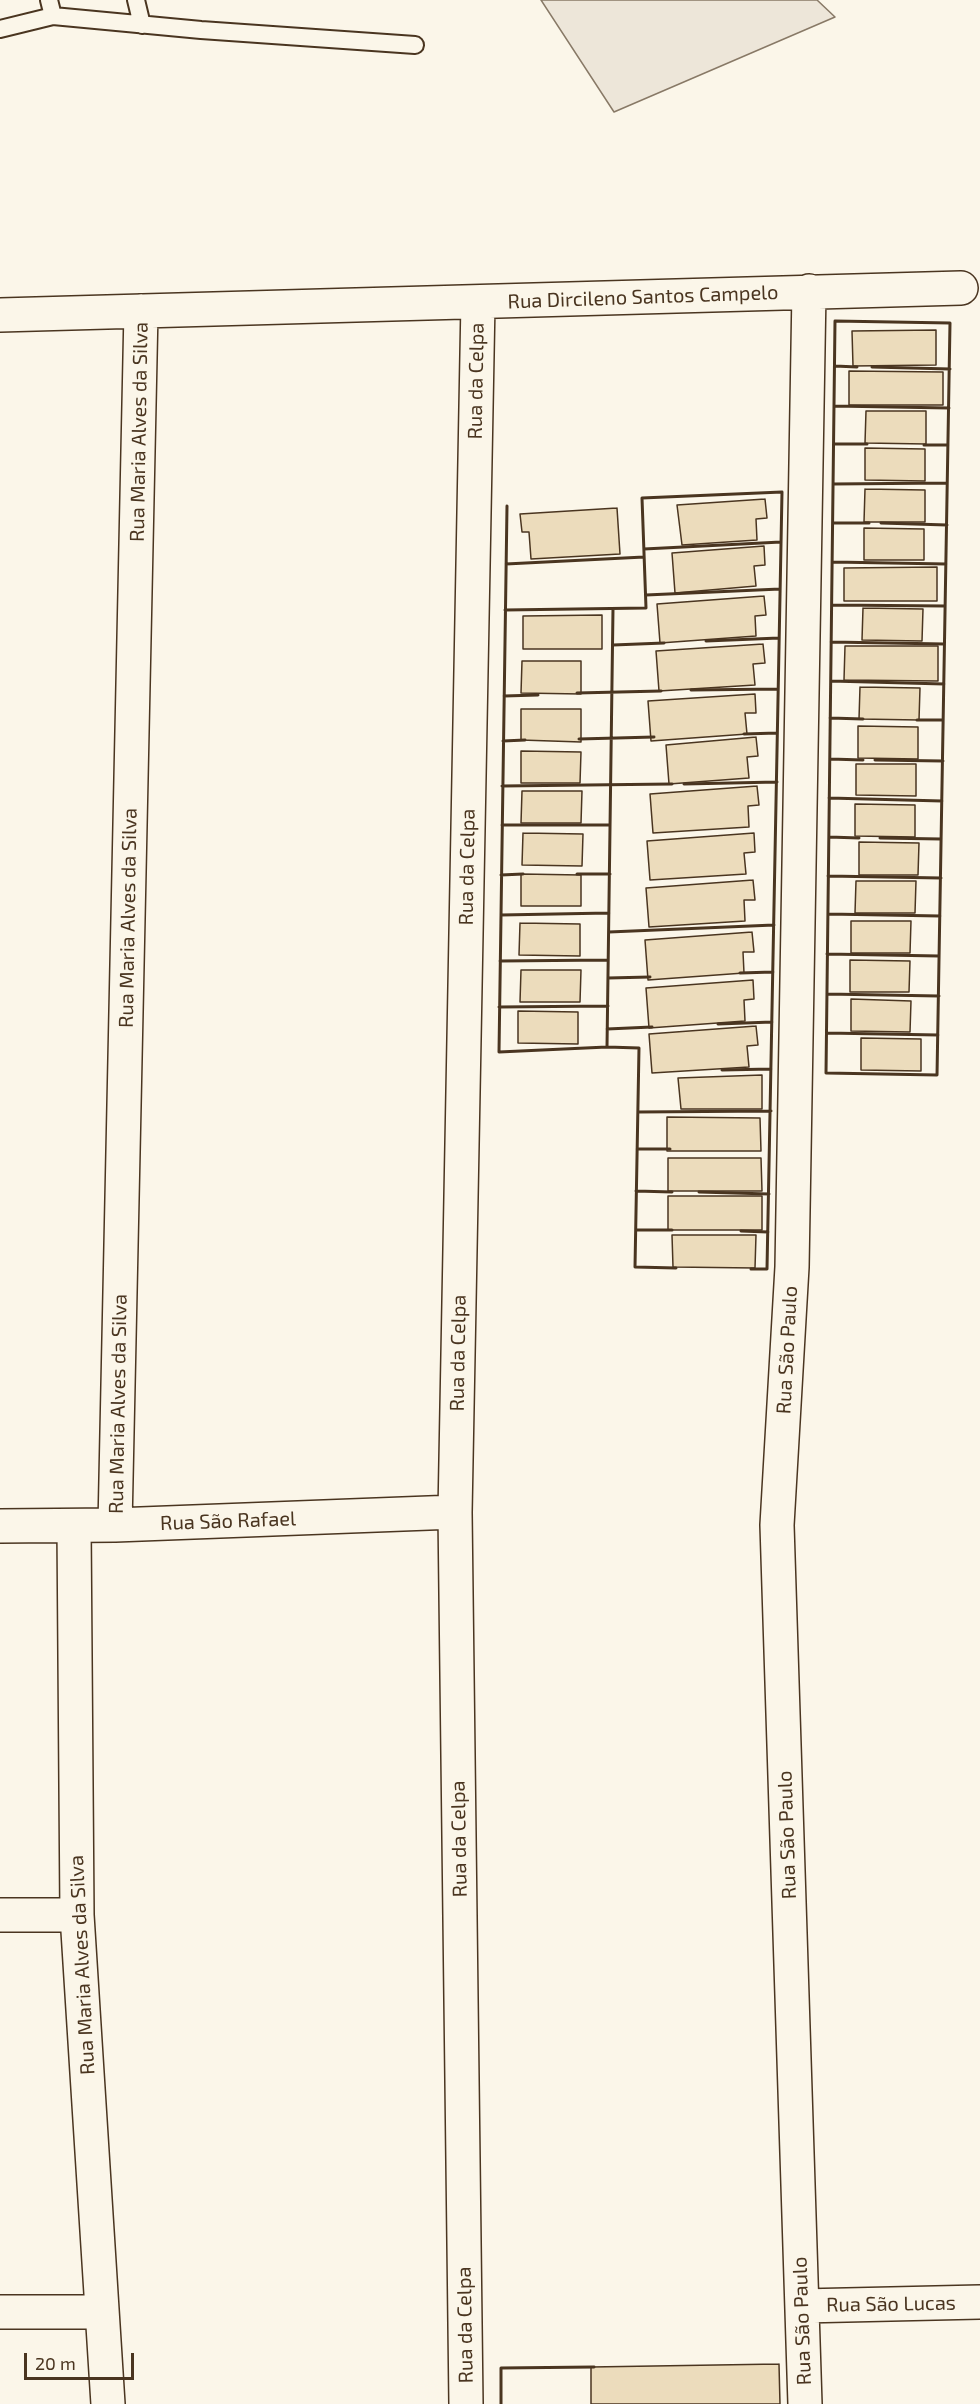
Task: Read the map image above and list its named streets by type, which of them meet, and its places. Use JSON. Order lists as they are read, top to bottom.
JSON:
{
  "streets": {
    "street": [
      "Rua Dircileno Santos Campelo",
      "Rua da Celpa",
      "Rua Maria Alves da Silva",
      "Rua São Paulo",
      "Rua São Rafael",
      "Rua São Lucas"
    ]
  },
  "crossings": [
    ["Rua Dircileno Santos Campelo", "Rua da Celpa"],
    ["Rua Dircileno Santos Campelo", "Rua Maria Alves da Silva"],
    ["Rua Dircileno Santos Campelo", "Rua São Paulo"],
    ["Rua da Celpa", "Rua São Rafael"],
    ["Rua Maria Alves da Silva", "Rua São Rafael"],
    ["Rua São Paulo", "Rua São Lucas"]
  ],
  "scale_bar": "20 m"
}
